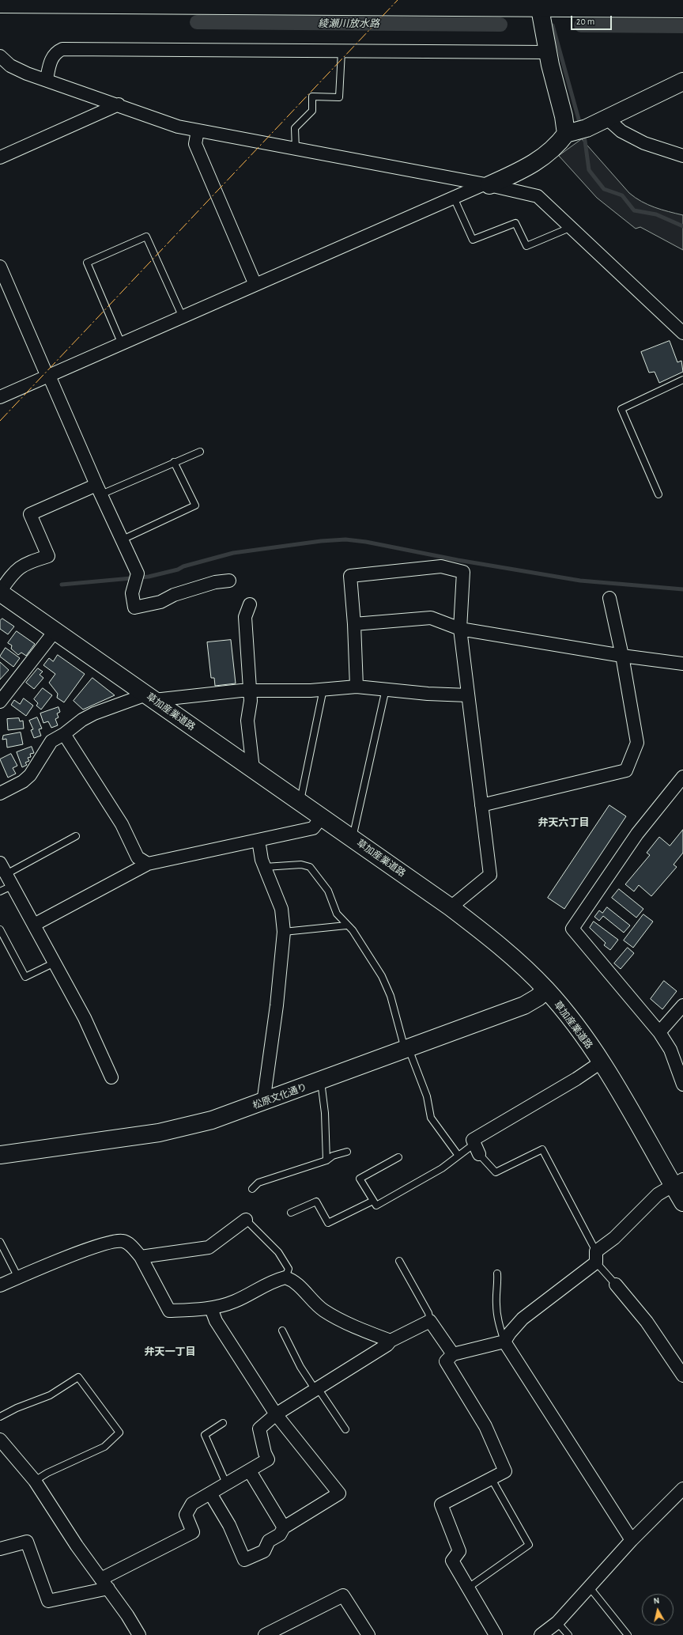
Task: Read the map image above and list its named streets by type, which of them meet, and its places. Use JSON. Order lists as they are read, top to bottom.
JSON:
{
  "streets": {
    "main road": ["草加産業道路", "松原文化通り"]
  },
  "crossings": [
    ["草加産業道路", "松原文化通り"]
  ],
  "districts": ["弁天六丁目", "弁天一丁目"],
  "water": ["綾瀬川放水路"],
  "scale_bar": "20 m",
  "north": "top"
}
